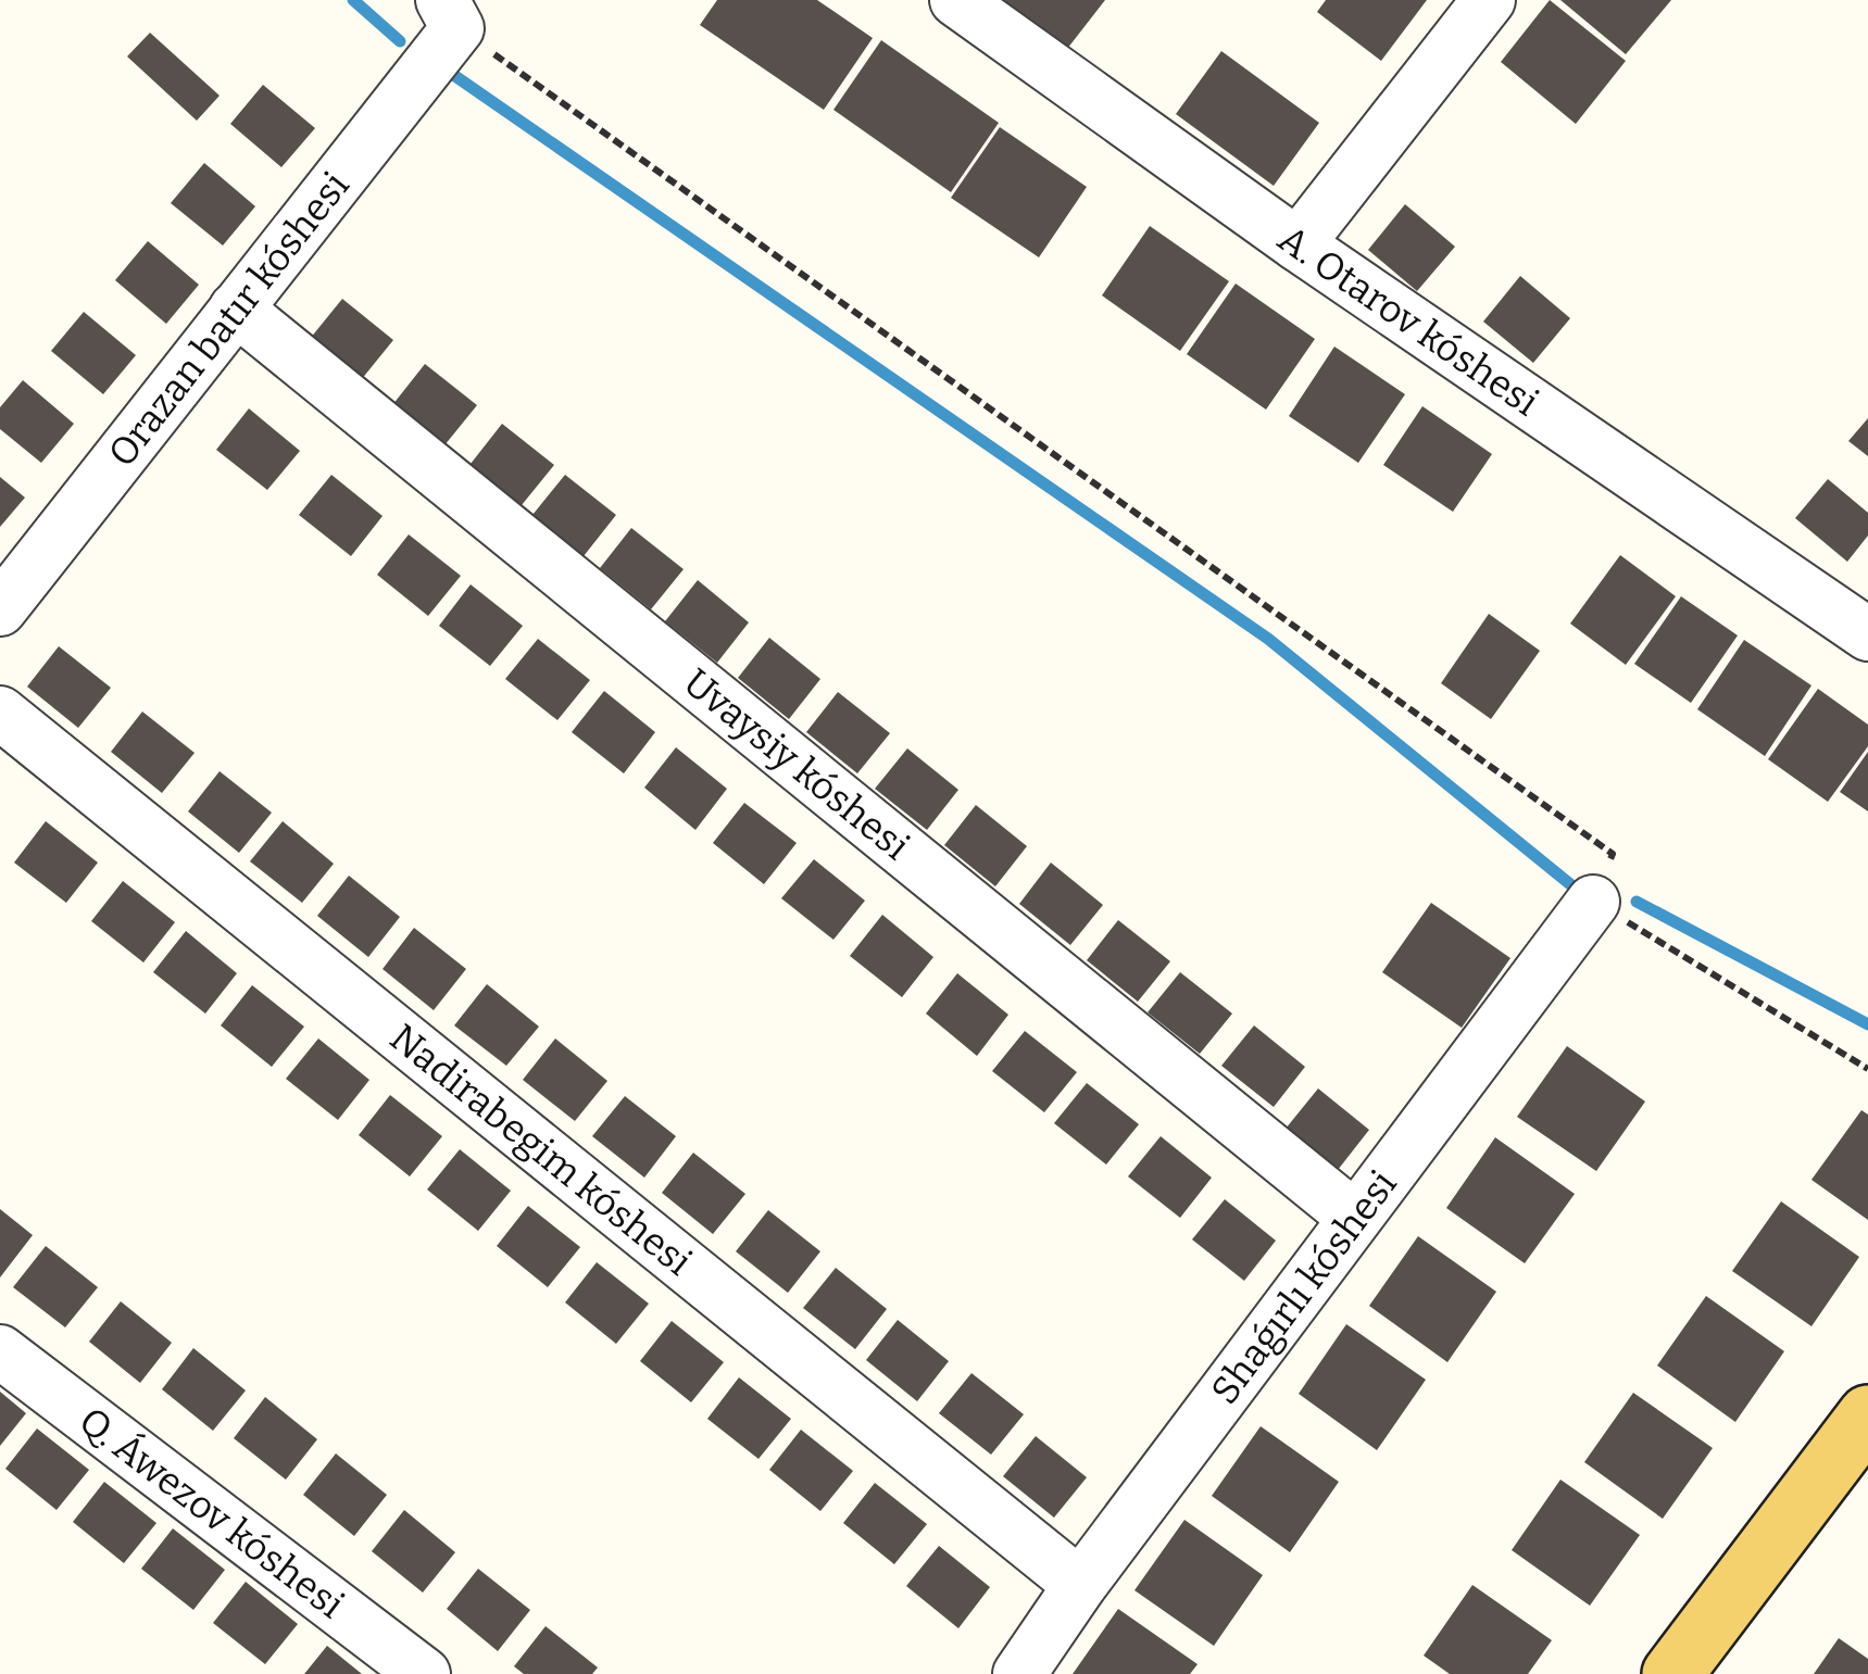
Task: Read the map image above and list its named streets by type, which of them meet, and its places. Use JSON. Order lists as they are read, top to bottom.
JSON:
{
  "streets": {
    "street": [
      "Orazan batır kóshesi",
      "A. Otarov kóshesi",
      "Uvaysiy kóshesi",
      "Nadirabegim kóshesi",
      "Shaǵırlı kóshesi",
      "Q. Áwezov kóshesi"
    ]
  },
  "crossings": [
    ["Orazan batır kóshesi", "Uvaysiy kóshesi"],
    ["Uvaysiy kóshesi", "Shaǵırlı kóshesi"],
    ["Nadirabegim kóshesi", "Shaǵırlı kóshesi"]
  ]
}
